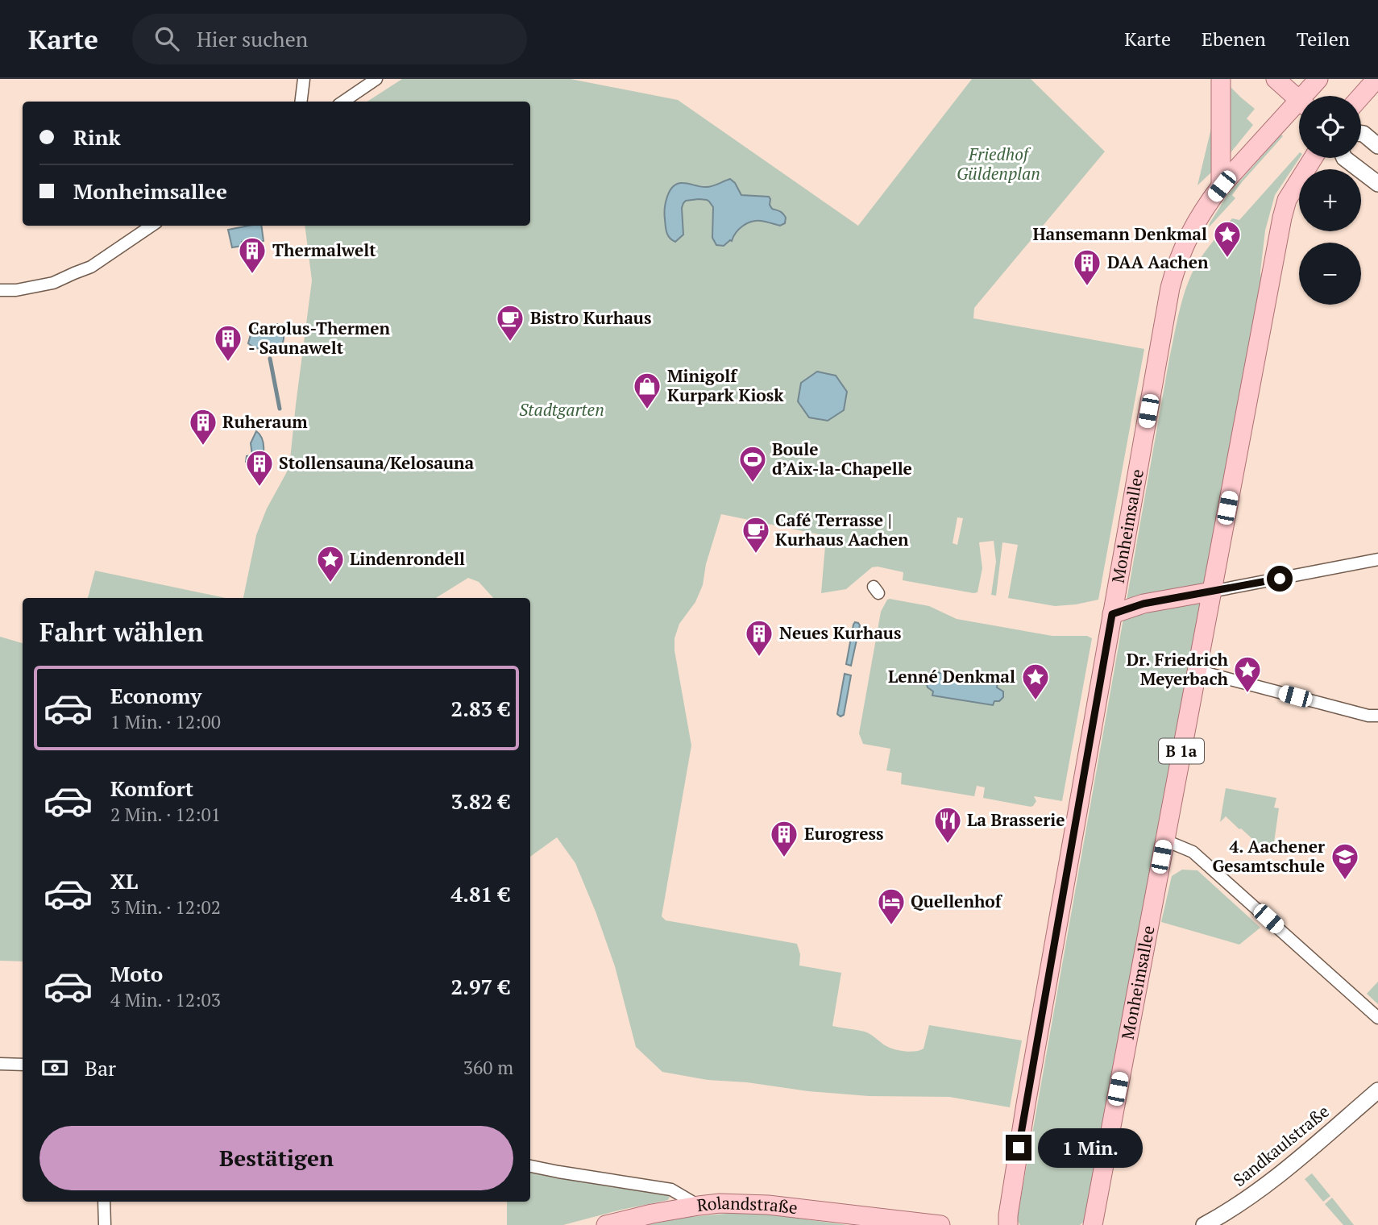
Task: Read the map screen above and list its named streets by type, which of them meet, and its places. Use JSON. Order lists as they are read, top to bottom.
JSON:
{
  "streets": {
    "main road": ["Monheimsallee", "B 1a", "Rolandstraße"],
    "street": ["Sandkaulstraße"]
  },
  "parks": ["Friedhof Güldenplan", "Stadtgarten"],
  "places": {
    "place": [
      "Hansemann Denkmal",
      "Lindenrondell",
      "Dr. Friedrich Meyerbach",
      "Lenné Denkmal"
    ],
    "building": [
      "Thermalwelt",
      "DAA Aachen",
      "Carolus-Thermen - Saunawelt",
      "Ruheraum",
      "Stollensauna/Kelosauna",
      "Neues Kurhaus",
      "Eurogress"
    ],
    "cafe": ["Bistro Kurhaus", "Café Terrasse | Kurhaus Aachen"],
    "shop": ["Minigolf Kurpark Kiosk"],
    "sports": ["Boule d’Aix-la-Chapelle"],
    "restaurant": ["La Brasserie"],
    "school or university": ["4. Aachener Gesamtschule"],
    "hotel": ["Quellenhof"]
  },
  "page": {
    "header": "Karte",
    "search": "Hier suchen",
    "nav": ["Karte", "Ebenen", "Teilen"],
    "map_buttons": ["+", "−"],
    "banner": ["Rink", "Monheimsallee"],
    "heading": "Fahrt wählen",
    "list": [
      {
        "name": "Economy",
        "note": "1 Min. · 12:00",
        "value": "2.83 €"
      },
      {
        "name": "Komfort",
        "note": "2 Min. · 12:01",
        "value": "3.82 €"
      },
      {
        "name": "XL",
        "note": "3 Min. · 12:02",
        "value": "4.81 €"
      },
      {
        "name": "Moto",
        "note": "4 Min. · 12:03",
        "value": "2.97 €"
      }
    ],
    "pay": ["Bar", "360 m"],
    "buttons": "Bestätigen",
    "bubble": "1 Min."
  }
}
